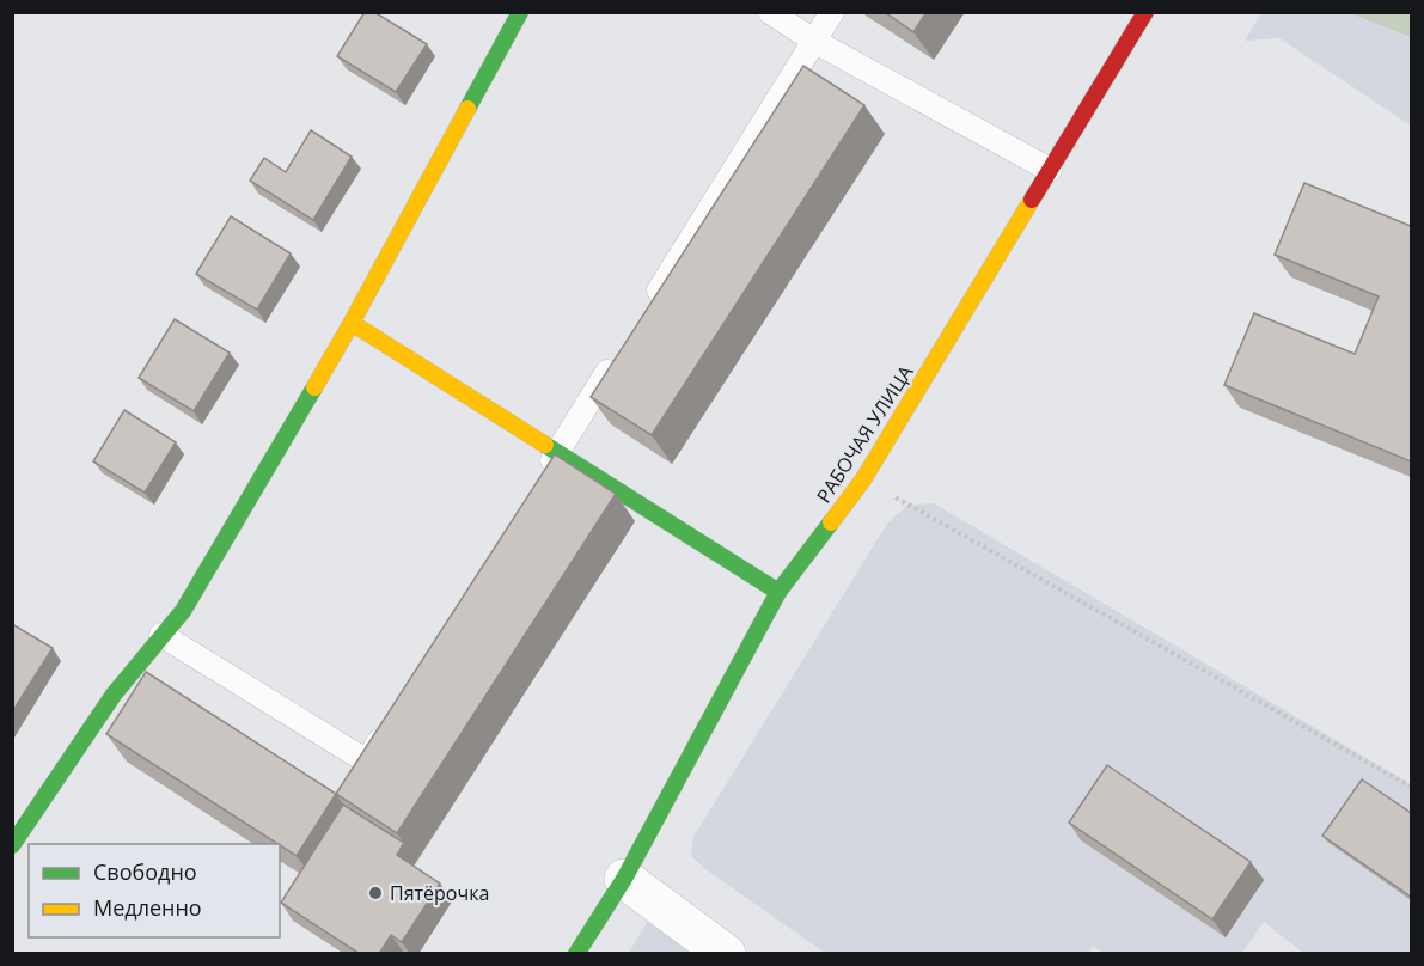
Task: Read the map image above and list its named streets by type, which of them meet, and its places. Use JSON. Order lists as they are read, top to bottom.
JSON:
{
  "streets": {
    "street": ["РАБОЧАЯ УЛИЦА"]
  },
  "places": ["Пятёрочка"],
  "legend": ["Свободно", "Медленно"]
}
